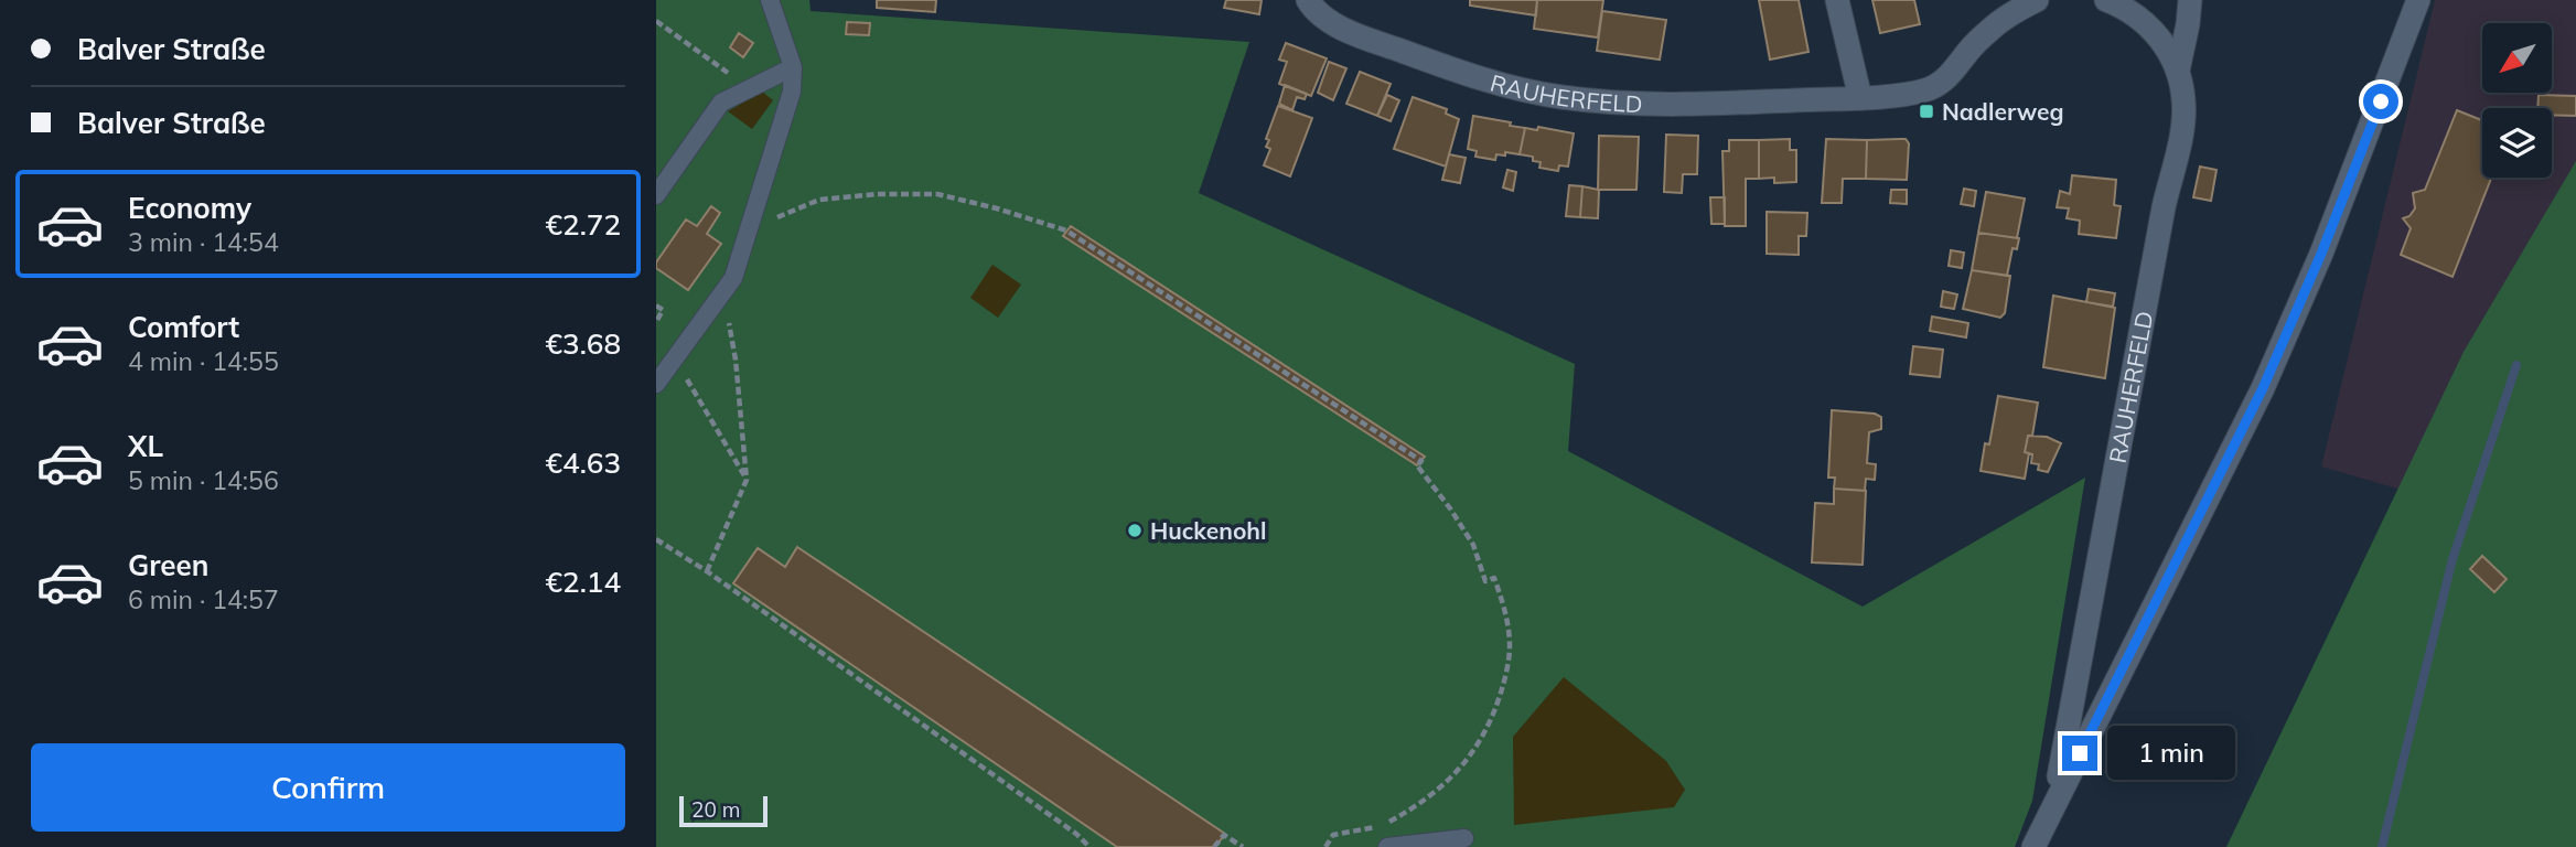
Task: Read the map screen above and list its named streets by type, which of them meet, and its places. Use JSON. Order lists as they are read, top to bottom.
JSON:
{
  "streets": {
    "street": ["RAUHERFELD"]
  },
  "places": {
    "transit": ["Nadlerweg"],
    "other": ["Huckenohl"]
  },
  "scale_bar": "20 m",
  "north": "bottom left",
  "page": {
    "banner": ["Balver Straße", "Balver Straße"],
    "list": [
      {
        "name": "Economy",
        "note": "3 min · 14:54",
        "value": "€2.72"
      },
      {
        "name": "Comfort",
        "note": "4 min · 14:55",
        "value": "€3.68"
      },
      {
        "name": "XL",
        "note": "5 min · 14:56",
        "value": "€4.63"
      },
      {
        "name": "Green",
        "note": "6 min · 14:57",
        "value": "€2.14"
      }
    ],
    "bubble": "1 min",
    "buttons": "Confirm",
    "scale": "20 m"
  }
}
